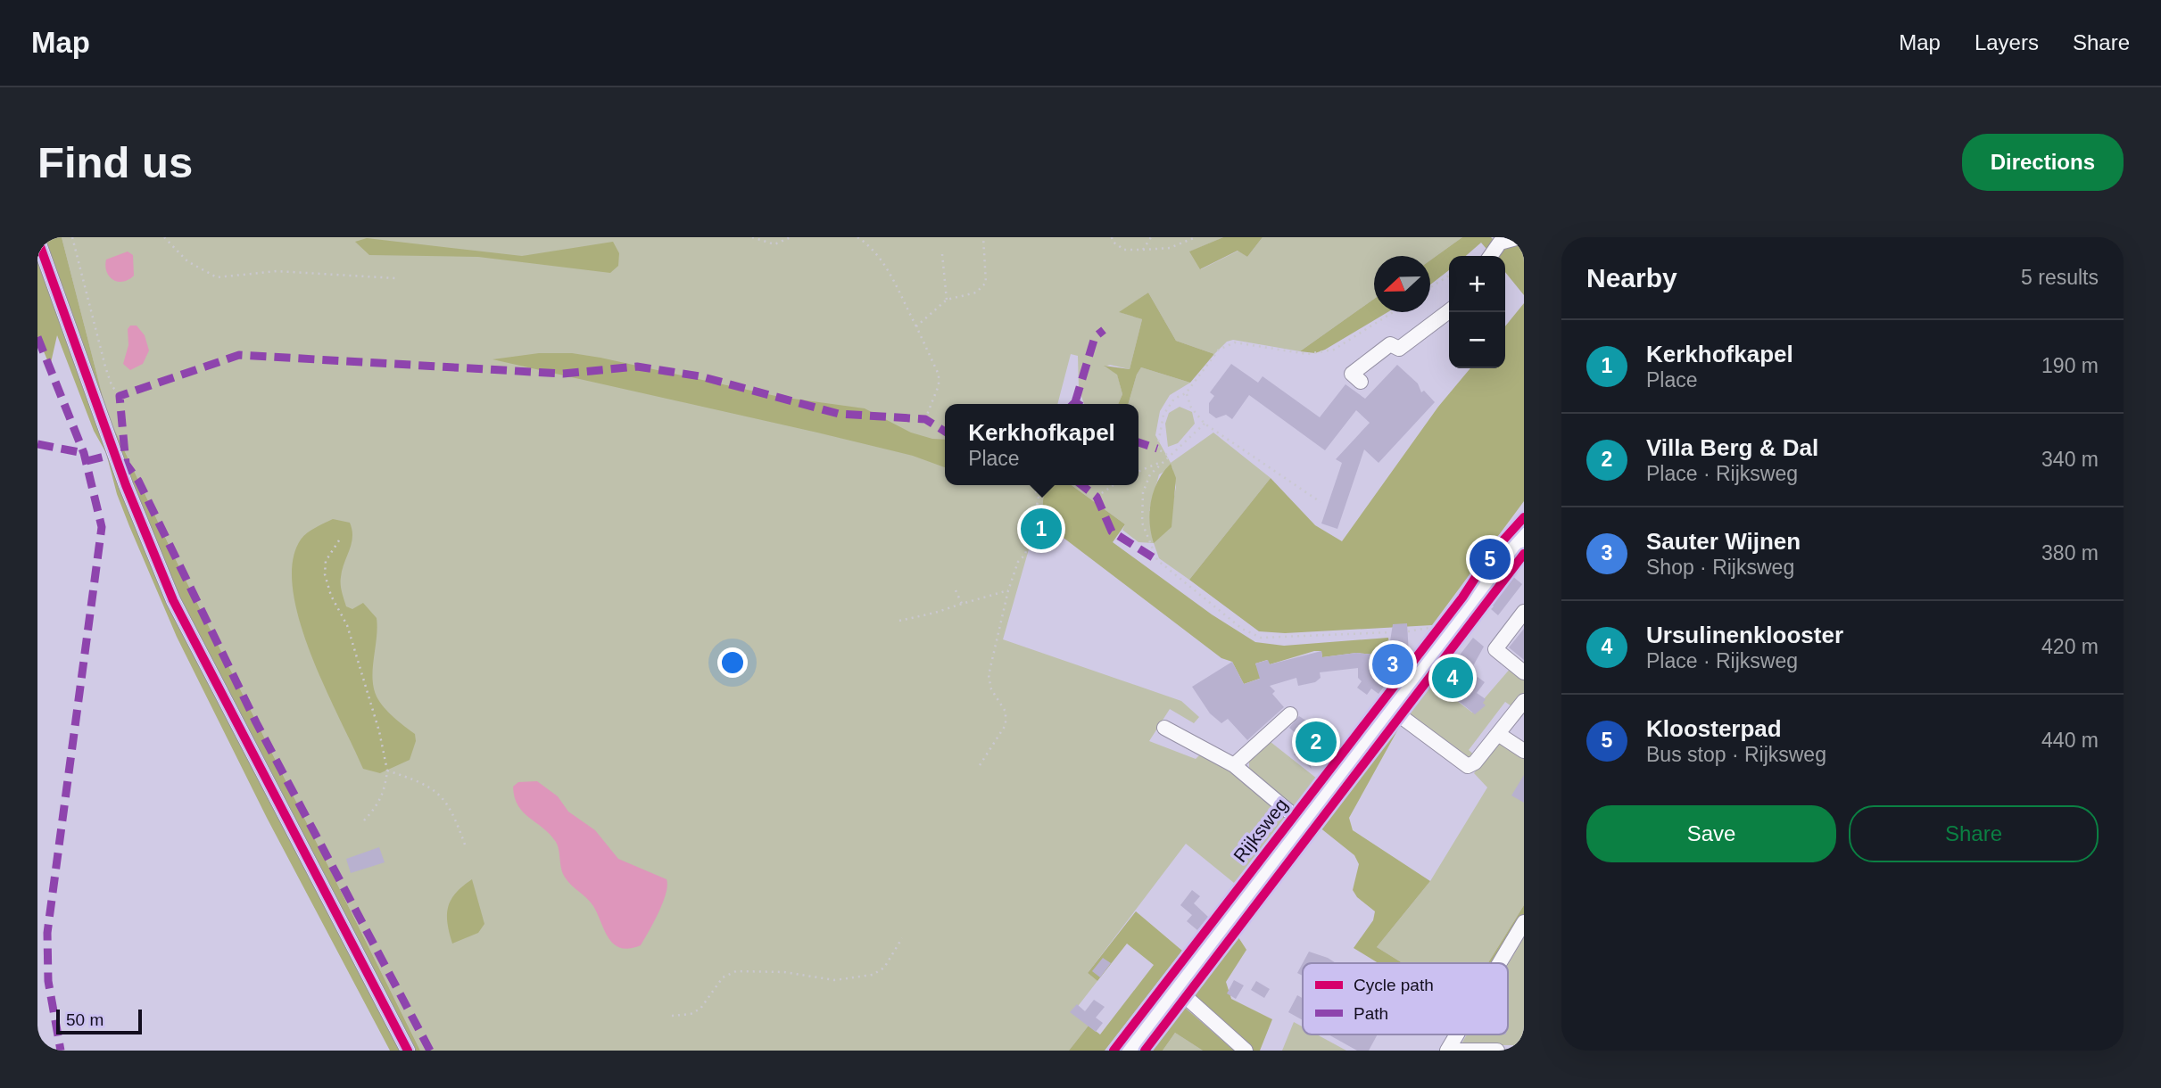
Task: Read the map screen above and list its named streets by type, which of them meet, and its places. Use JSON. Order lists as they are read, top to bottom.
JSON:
{
  "streets": {
    "main road": ["Rijksweg"]
  },
  "legend": ["Cycle path", "Path"],
  "scale_bar": "50 m",
  "north": "left",
  "page": {
    "header": "Map",
    "nav": ["Map", "Layers", "Share"],
    "buttons": [
      "Directions",
      ["Save", "Share"]
    ],
    "title": "Find us",
    "heading": ["Nearby", "5 results"],
    "map_buttons": ["+", "−"],
    "list": [
      {
        "mark": "1",
        "name": "Kerkhofkapel",
        "note": "Place",
        "value": "190 m"
      },
      {
        "mark": "2",
        "name": "Villa Berg & Dal",
        "note": "Place · Rijksweg",
        "value": "340 m"
      },
      {
        "mark": "3",
        "name": "Sauter Wijnen",
        "note": "Shop · Rijksweg",
        "value": "380 m"
      },
      {
        "mark": "4",
        "name": "Ursulinenklooster",
        "note": "Place · Rijksweg",
        "value": "420 m"
      },
      {
        "mark": "5",
        "name": "Kloosterpad",
        "note": "Bus stop · Rijksweg",
        "value": "440 m"
      }
    ],
    "popup": ["Kerkhofkapel", "Place"],
    "pins": [
      "1",
      "5",
      "3",
      "4",
      "2"
    ],
    "scale": "50 m"
  }
}
